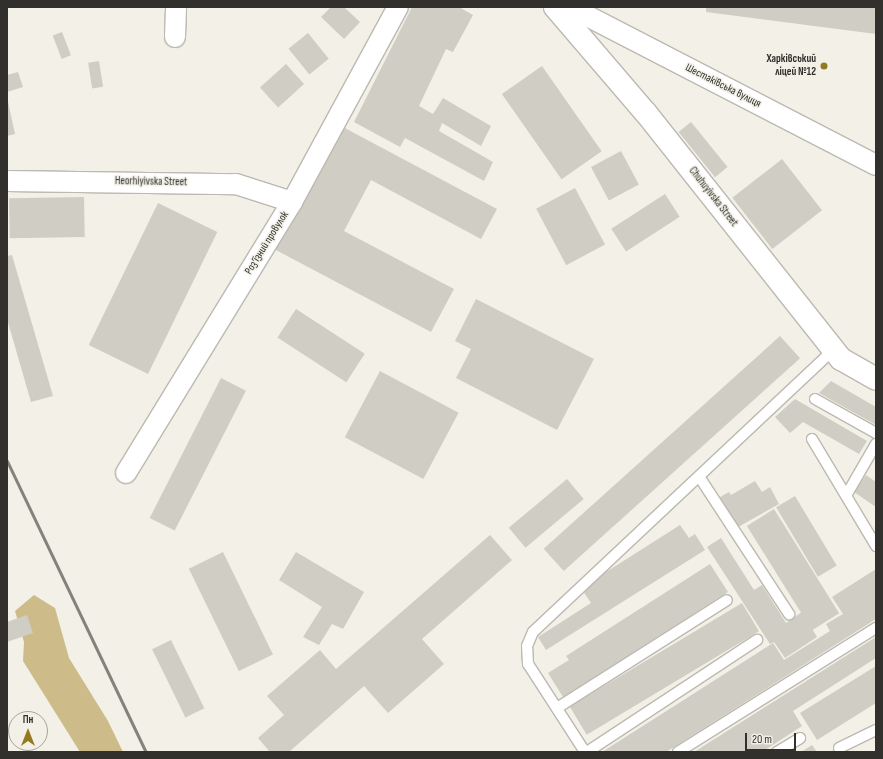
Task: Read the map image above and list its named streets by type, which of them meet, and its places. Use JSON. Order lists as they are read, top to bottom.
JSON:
{
  "streets": {
    "street": [
      "Шестаківська вулиця",
      "Heorhiyivska Street",
      "Chuhuyivska Street",
      "Роз’їзний провулок"
    ]
  },
  "crossings": [
    ["Heorhiyivska Street", "Роз’їзний провулок"]
  ],
  "places": ["Харківський ліцей №12"],
  "scale_bar": "20 m",
  "north": "top"
}
